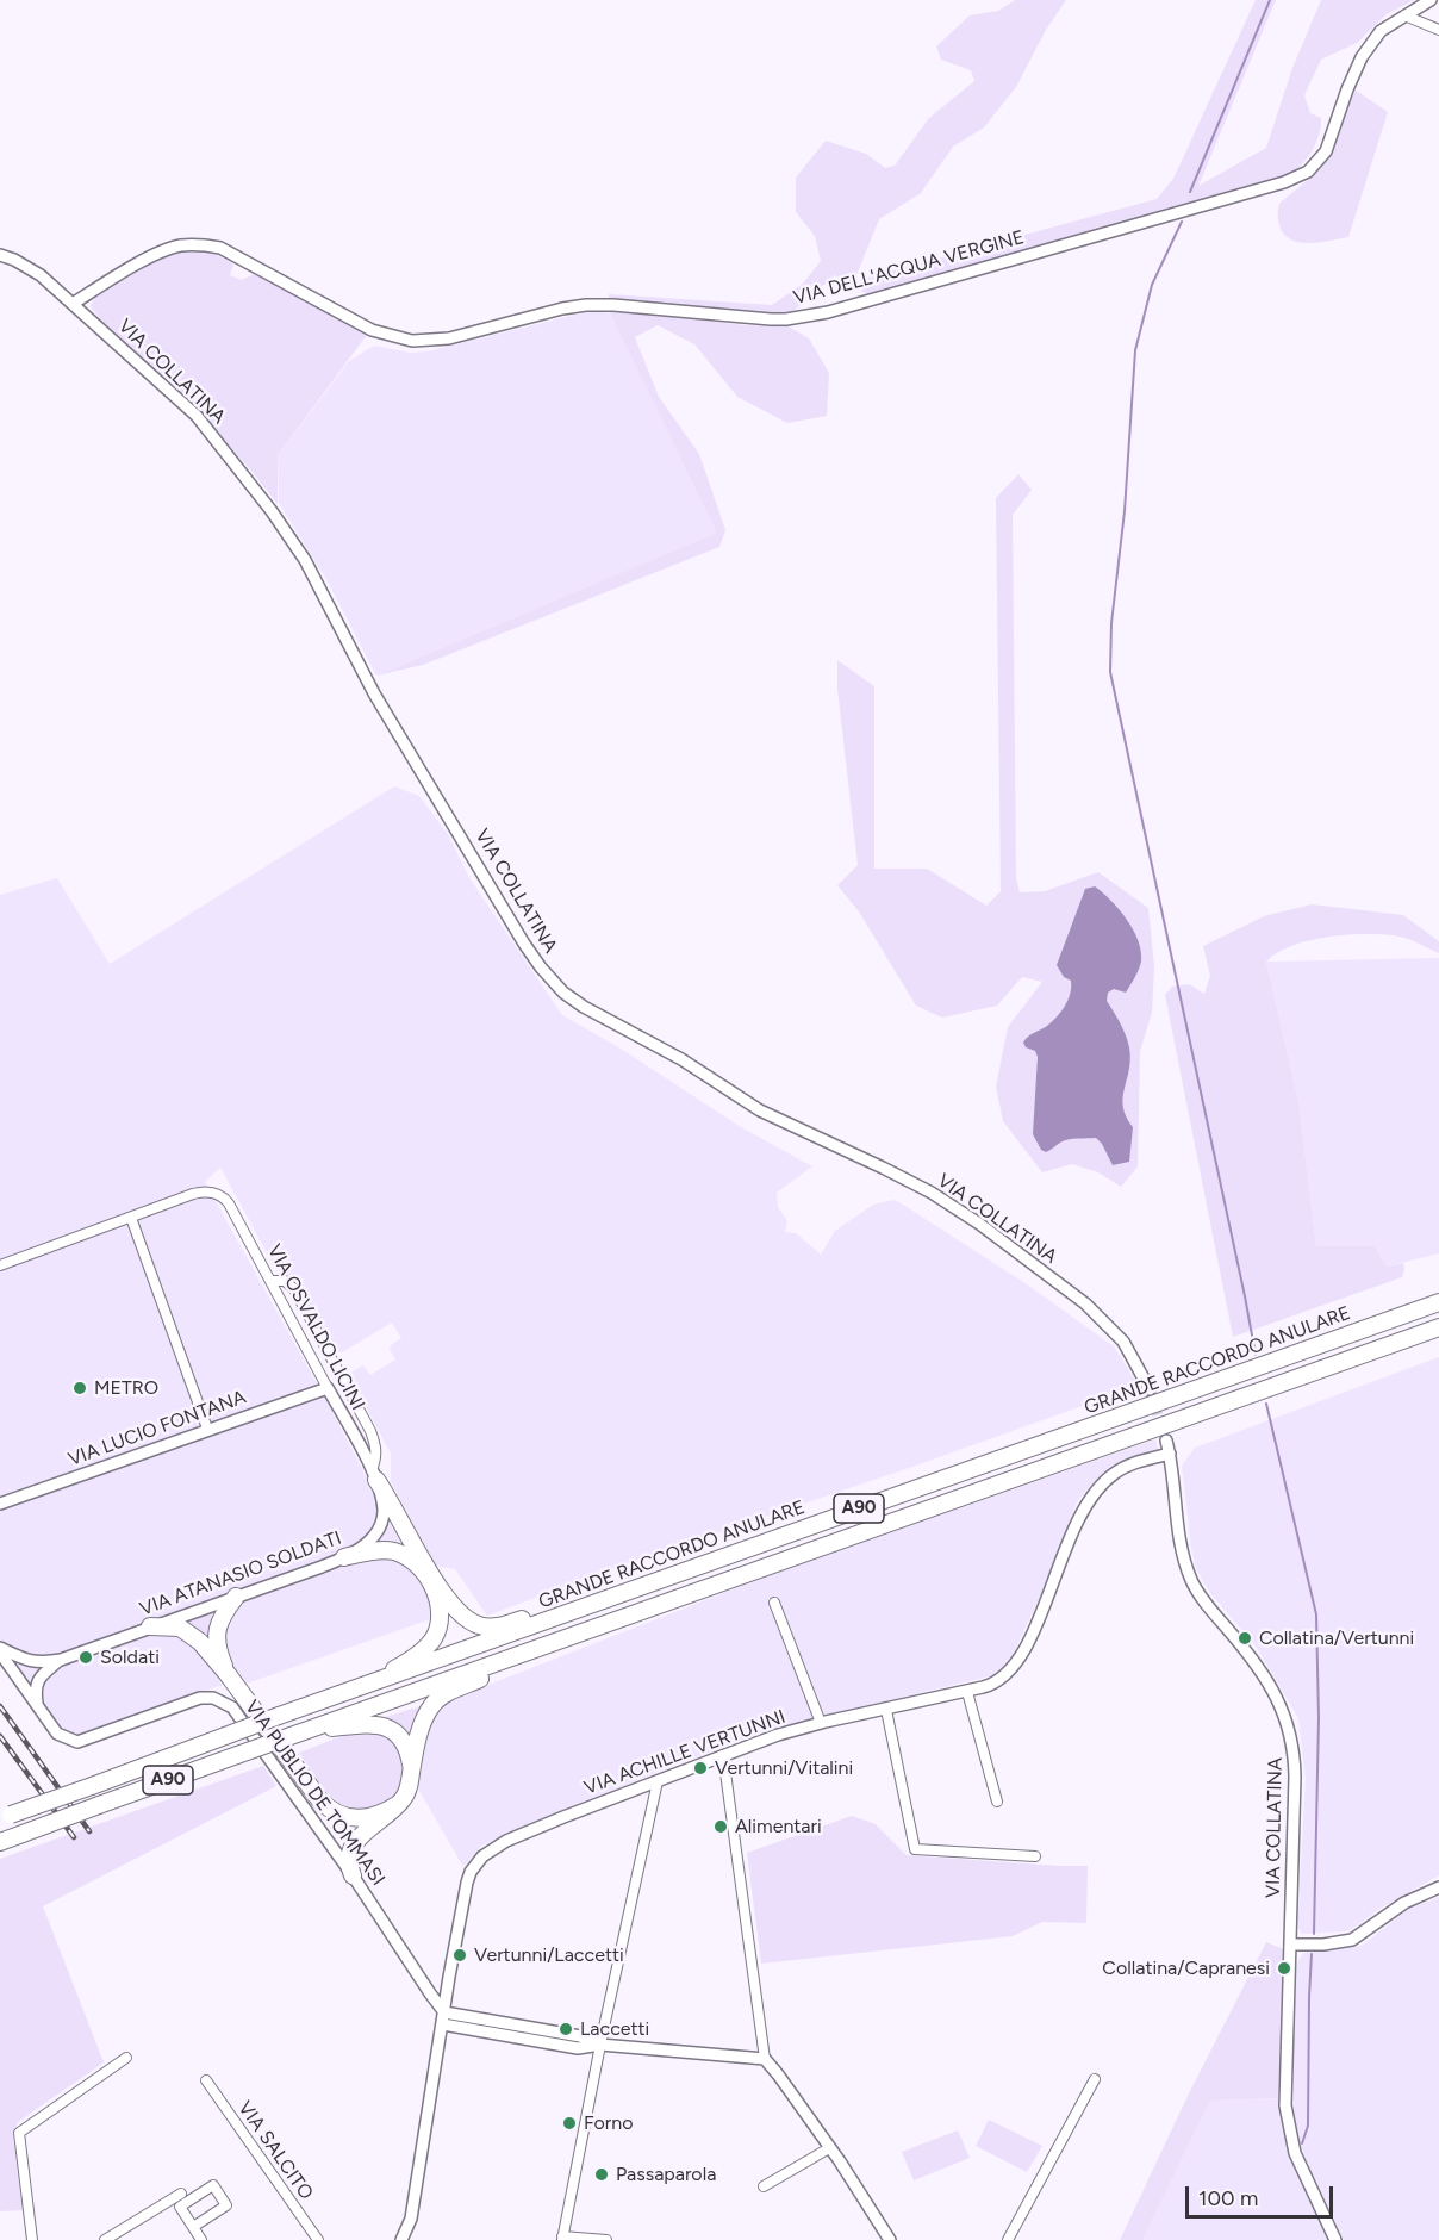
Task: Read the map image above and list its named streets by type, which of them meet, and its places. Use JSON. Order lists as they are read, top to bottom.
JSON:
{
  "streets": {
    "highway": ["GRANDE RACCORDO ANULARE", "A90"],
    "street": [
      "VIA DELL'ACQUA VERGINE",
      "VIA COLLATINA",
      "VIA OSVALDO LICINI",
      "VIA LUCIO FONTANA",
      "VIA ATANASIO SOLDATI",
      "VIA ACHILLE VERTUNNI",
      "VIA PUBLIO DE TOMMASI",
      "VIA SALCITO"
    ]
  },
  "crossings": [
    ["VIA DELL'ACQUA VERGINE", "VIA COLLATINA"],
    ["VIA COLLATINA", "VIA ACHILLE VERTUNNI"],
    ["VIA OSVALDO LICINI", "VIA LUCIO FONTANA"],
    ["VIA OSVALDO LICINI", "VIA ATANASIO SOLDATI"],
    ["VIA ATANASIO SOLDATI", "VIA PUBLIO DE TOMMASI"],
    ["VIA ACHILLE VERTUNNI", "VIA PUBLIO DE TOMMASI"]
  ],
  "places": [
    "METRO",
    "Collatina/Vertunni",
    "Soldati",
    "Vertunni/Vitalini",
    "Alimentari",
    "Vertunni/Laccetti",
    "Collatina/Capranesi",
    "Laccetti",
    "Forno",
    "Passaparola"
  ],
  "scale_bar": "100 m"
}
